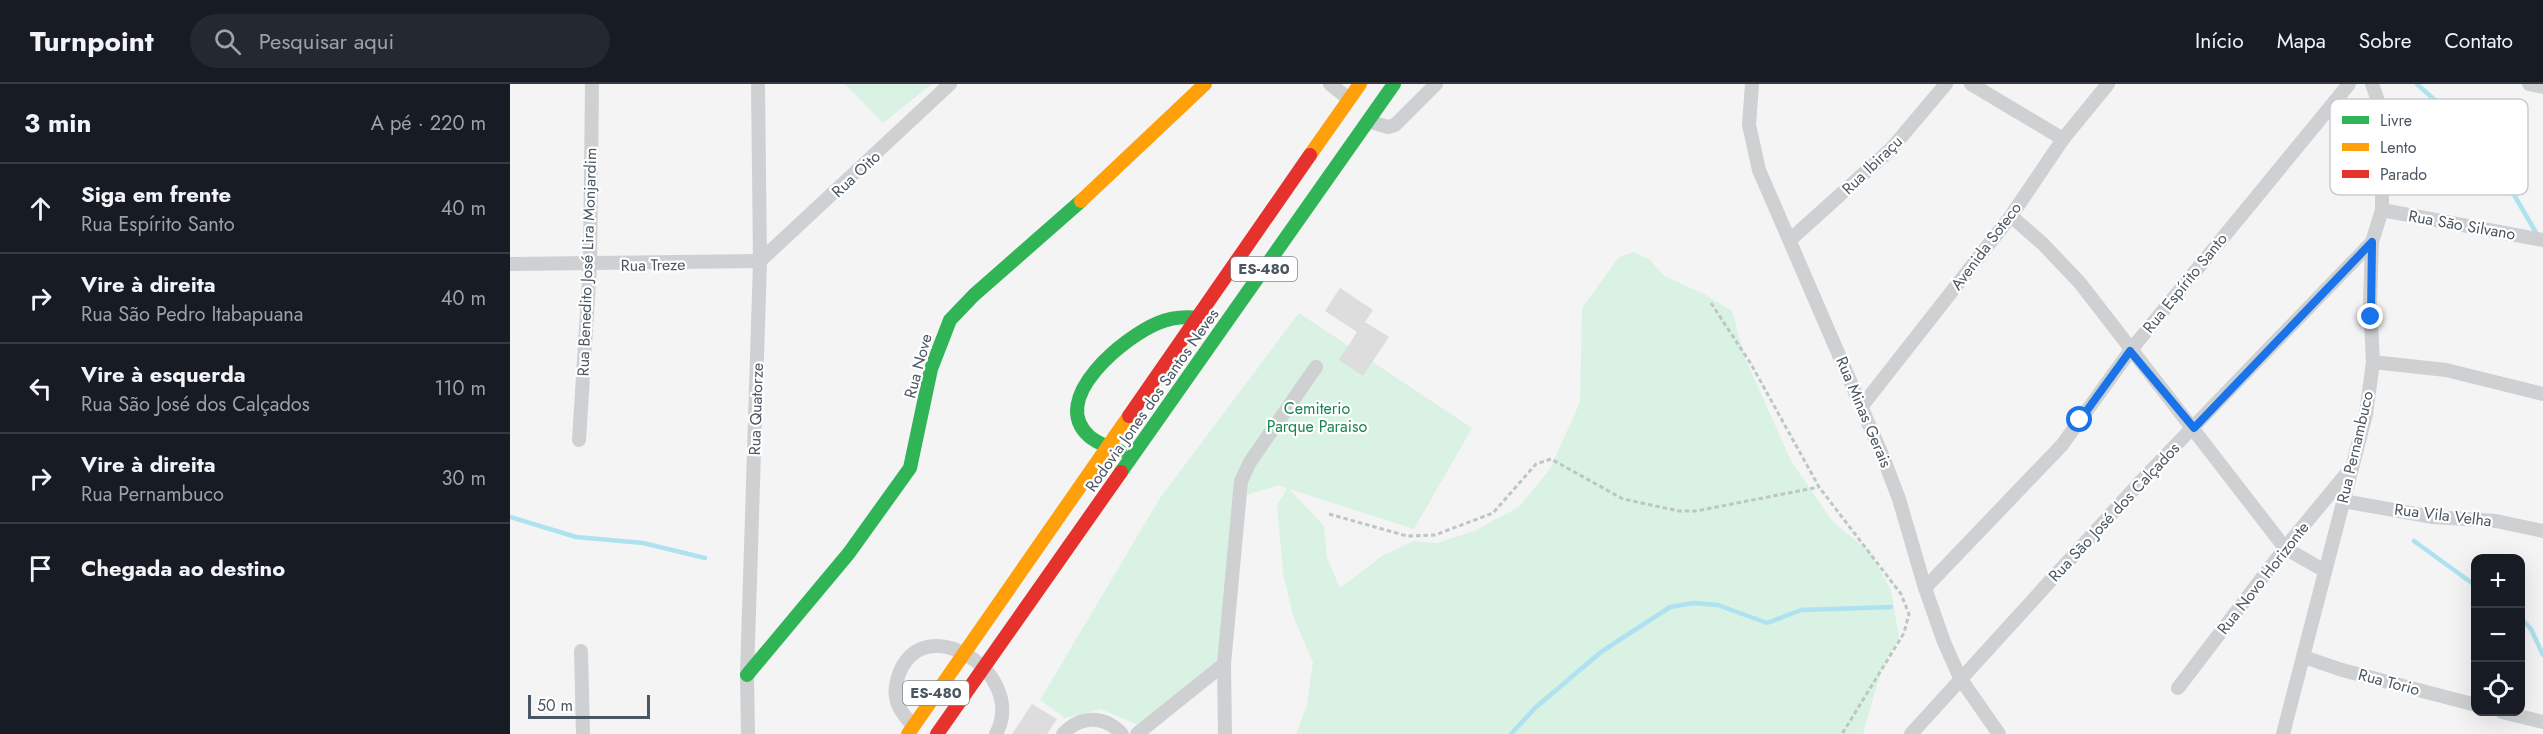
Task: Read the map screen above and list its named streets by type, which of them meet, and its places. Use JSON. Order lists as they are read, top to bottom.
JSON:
{
  "streets": {
    "main road": ["ES-480", "Rua Nove", "Rodovia Jones dos Santos Neves"],
    "street": [
      "Rua Ibiraçu",
      "Rua Oito",
      "Rua São Silvano",
      "Avenida Soteco",
      "Rua Benedito José Lira Monjardim",
      "Rua Treze",
      "Rua Espírito Santo",
      "Rua Quatorze",
      "Rua Minas Gerais",
      "Rua Pernambuco",
      "Rua São José dos Calçados",
      "Rua Vila Velha",
      "Rua Novo Horizonte",
      "Rua Torio"
    ]
  },
  "crossings": [
    ["Rua Ibiraçu", "Rua Minas Gerais"],
    ["Rua Oito", "Rua Treze"],
    ["Rua Oito", "Rua Quatorze"],
    ["Rua São Silvano", "Rua Pernambuco"],
    ["Avenida Soteco", "Rua Minas Gerais"],
    ["Rua Benedito José Lira Monjardim", "Rua Treze"],
    ["Rua Treze", "Rua Quatorze"],
    ["Rua Espírito Santo", "Rua Minas Gerais"],
    ["Rua Nove", "Rua Quatorze"],
    ["Rua Minas Gerais", "Rua São José dos Calçados"],
    ["Rua Pernambuco", "Rua São José dos Calçados"],
    ["Rua Pernambuco", "Rua Vila Velha"],
    ["Rua Pernambuco", "Rua Novo Horizonte"],
    ["Rua Pernambuco", "Rua Torio"]
  ],
  "parks": ["Cemiterio Parque Paraiso"],
  "legend": ["Livre", "Lento", "Parado"],
  "scale_bar": "50 m",
  "page": {
    "header": "Turnpoint",
    "search": "Pesquisar aqui",
    "nav": [
      "Início",
      "Mapa",
      "Sobre",
      "Contato"
    ],
    "heading": ["3 min", "A pé · 220 m"],
    "list": [
      ["Siga em frente", "Rua Espírito Santo", "40 m"],
      ["Vire à direita", "Rua São Pedro Itabapuana", "40 m"],
      ["Vire à esquerda", "Rua São José dos Calçados", "110 m"],
      ["Vire à direita", "Rua Pernambuco", "30 m"],
      "Chegada ao destino"
    ],
    "map_buttons": ["+", "−"],
    "scale": "50 m"
  }
}
